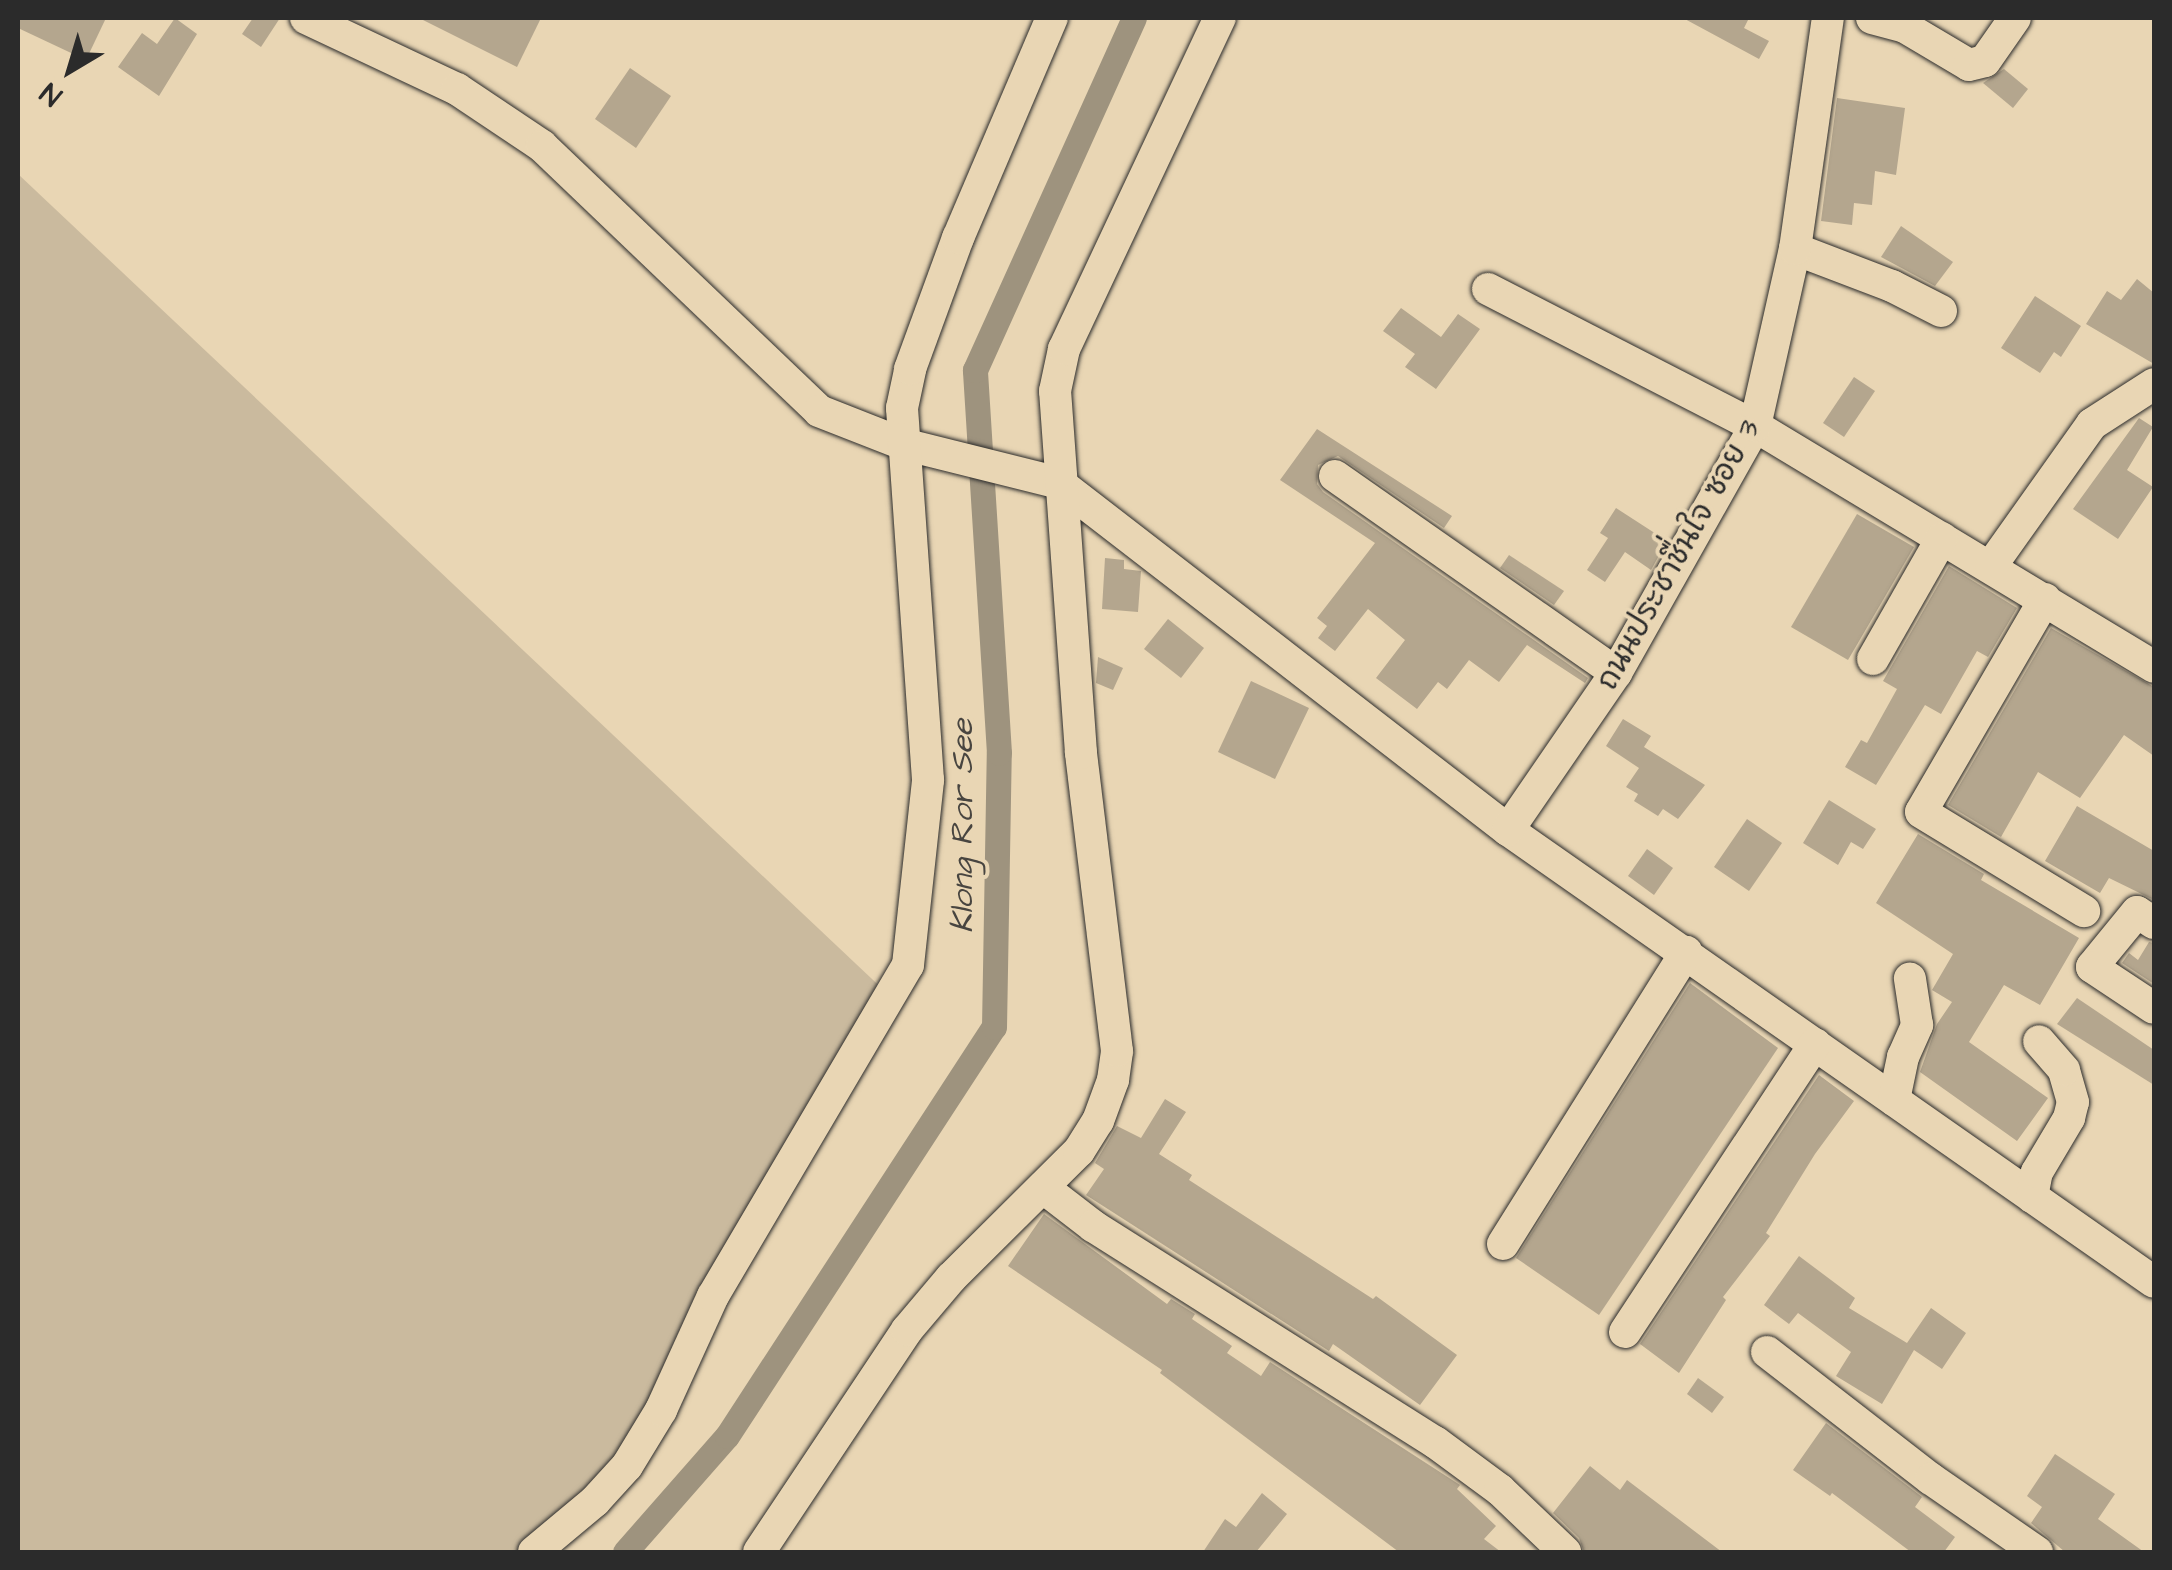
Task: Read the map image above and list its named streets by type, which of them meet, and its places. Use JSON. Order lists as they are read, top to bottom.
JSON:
{
  "streets": {
    "street": ["ถนนประชาชื่นใจ ซอย 3"]
  },
  "water": ["Klong Ror See"],
  "north": "bottom left"
}
